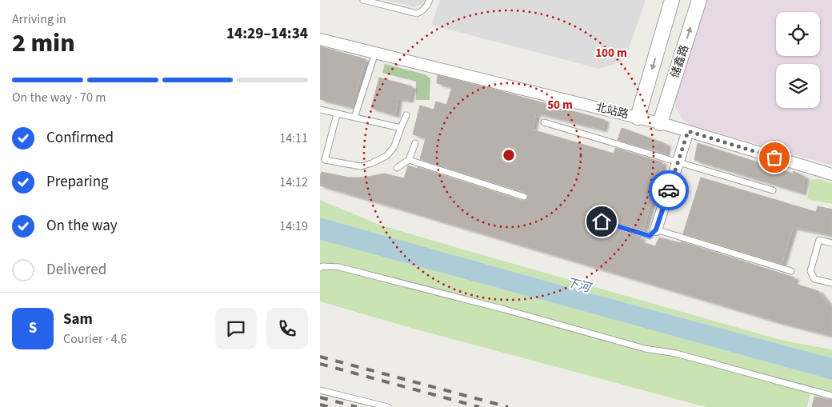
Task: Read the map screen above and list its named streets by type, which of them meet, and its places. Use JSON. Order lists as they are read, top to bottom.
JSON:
{
  "streets": {
    "street": ["储鑫路", "北站路"]
  },
  "crossings": [
    ["储鑫路", "北站路"]
  ],
  "water": ["下河"],
  "page": {
    "heading": ["2 min", "Arriving in", "14:29–14:34"],
    "panel": ["Sam", "Courier · 4.6"],
    "bar": "On the way · 70 m",
    "list": [
      ["Confirmed", "14:11"],
      ["Preparing", "14:12"],
      ["On the way", "14:19"],
      "Delivered"
    ],
    "round": "S"
  },
  "rings": ["100 m", "50 m"]
}
